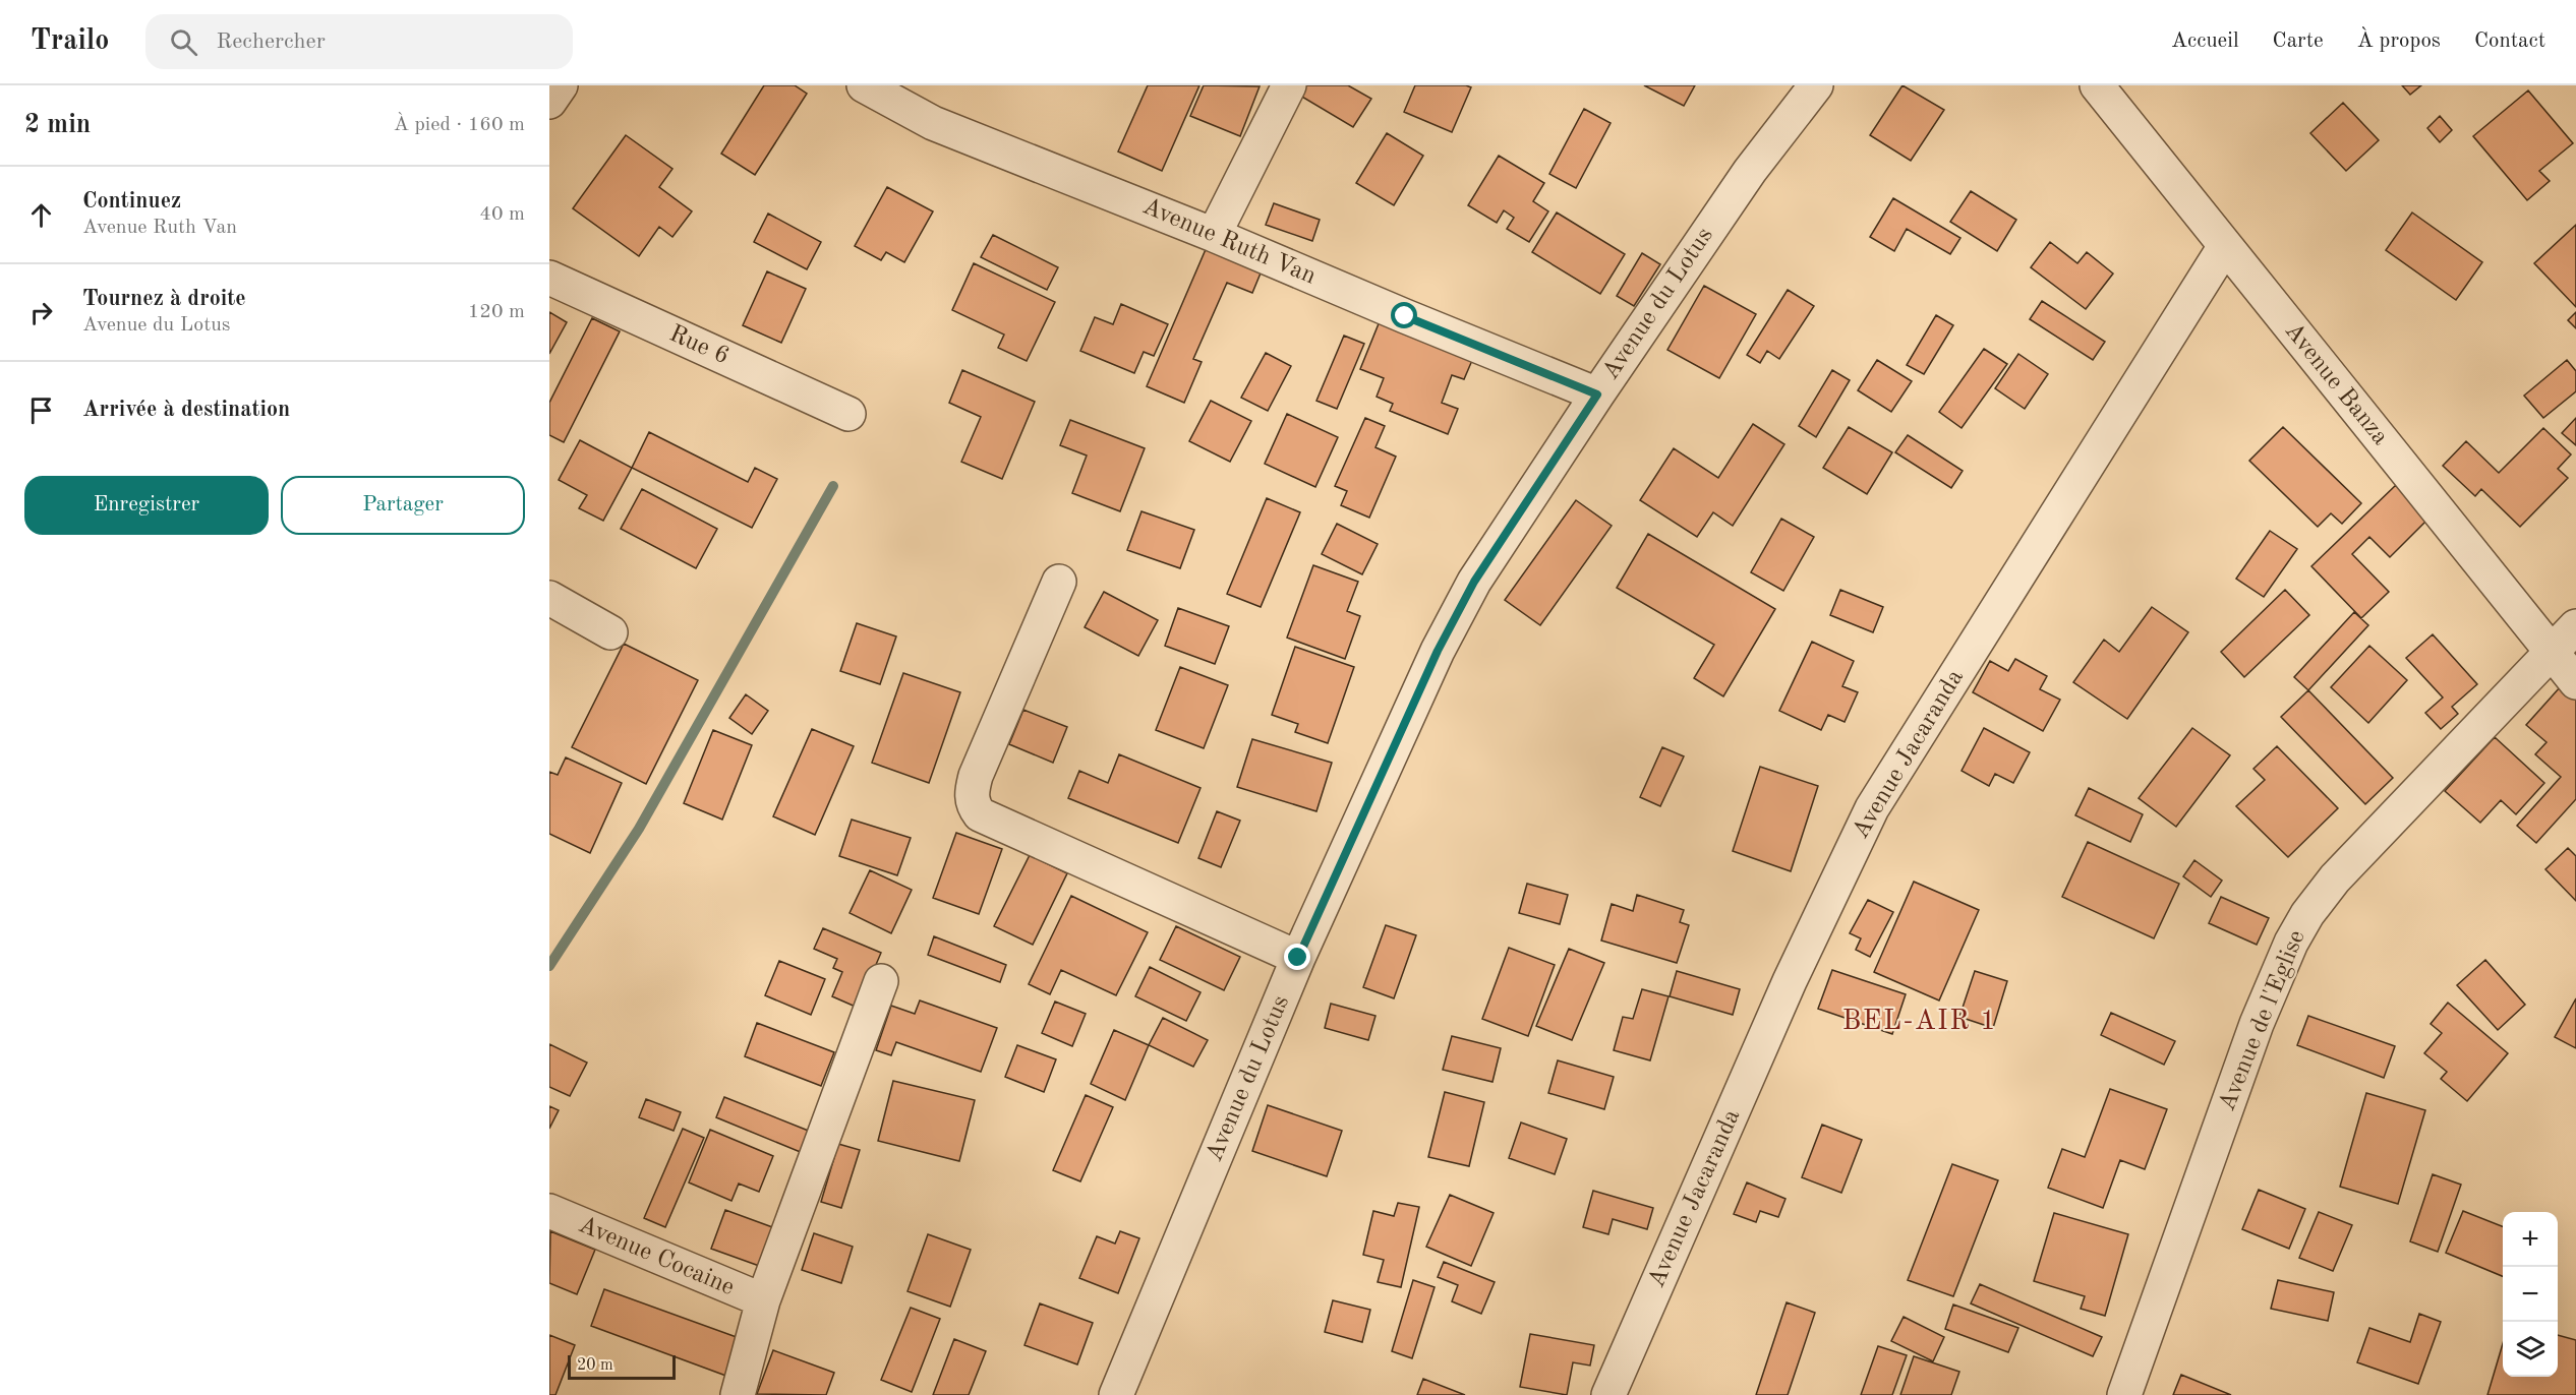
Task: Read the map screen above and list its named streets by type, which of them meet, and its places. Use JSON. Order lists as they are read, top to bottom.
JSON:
{
  "streets": {
    "street": [
      "Avenue Ruth Van",
      "Avenue du Lotus",
      "Rue 6",
      "Avenue Banza",
      "Avenue Jacaranda",
      "Avenue de l'Eglise",
      "Avenue Cocaine"
    ]
  },
  "crossings": [
    ["Avenue Ruth Van", "Avenue du Lotus"],
    ["Avenue Banza", "Avenue Jacaranda"],
    ["Avenue Banza", "Avenue de l'Eglise"]
  ],
  "districts": ["BEL-AIR 1"],
  "scale_bar": "20 m",
  "page": {
    "header": "Trailo",
    "search": "Rechercher",
    "nav": [
      "Accueil",
      "Carte",
      "À propos",
      "Contact"
    ],
    "heading": ["2 min", "À pied · 160 m"],
    "list": [
      ["Continuez", "Avenue Ruth Van", "40 m"],
      ["Tournez à droite", "Avenue du Lotus", "120 m"],
      "Arrivée à destination"
    ],
    "buttons": ["Enregistrer", "Partager"],
    "map_buttons": ["+", "−"],
    "scale": "20 m"
  }
}
